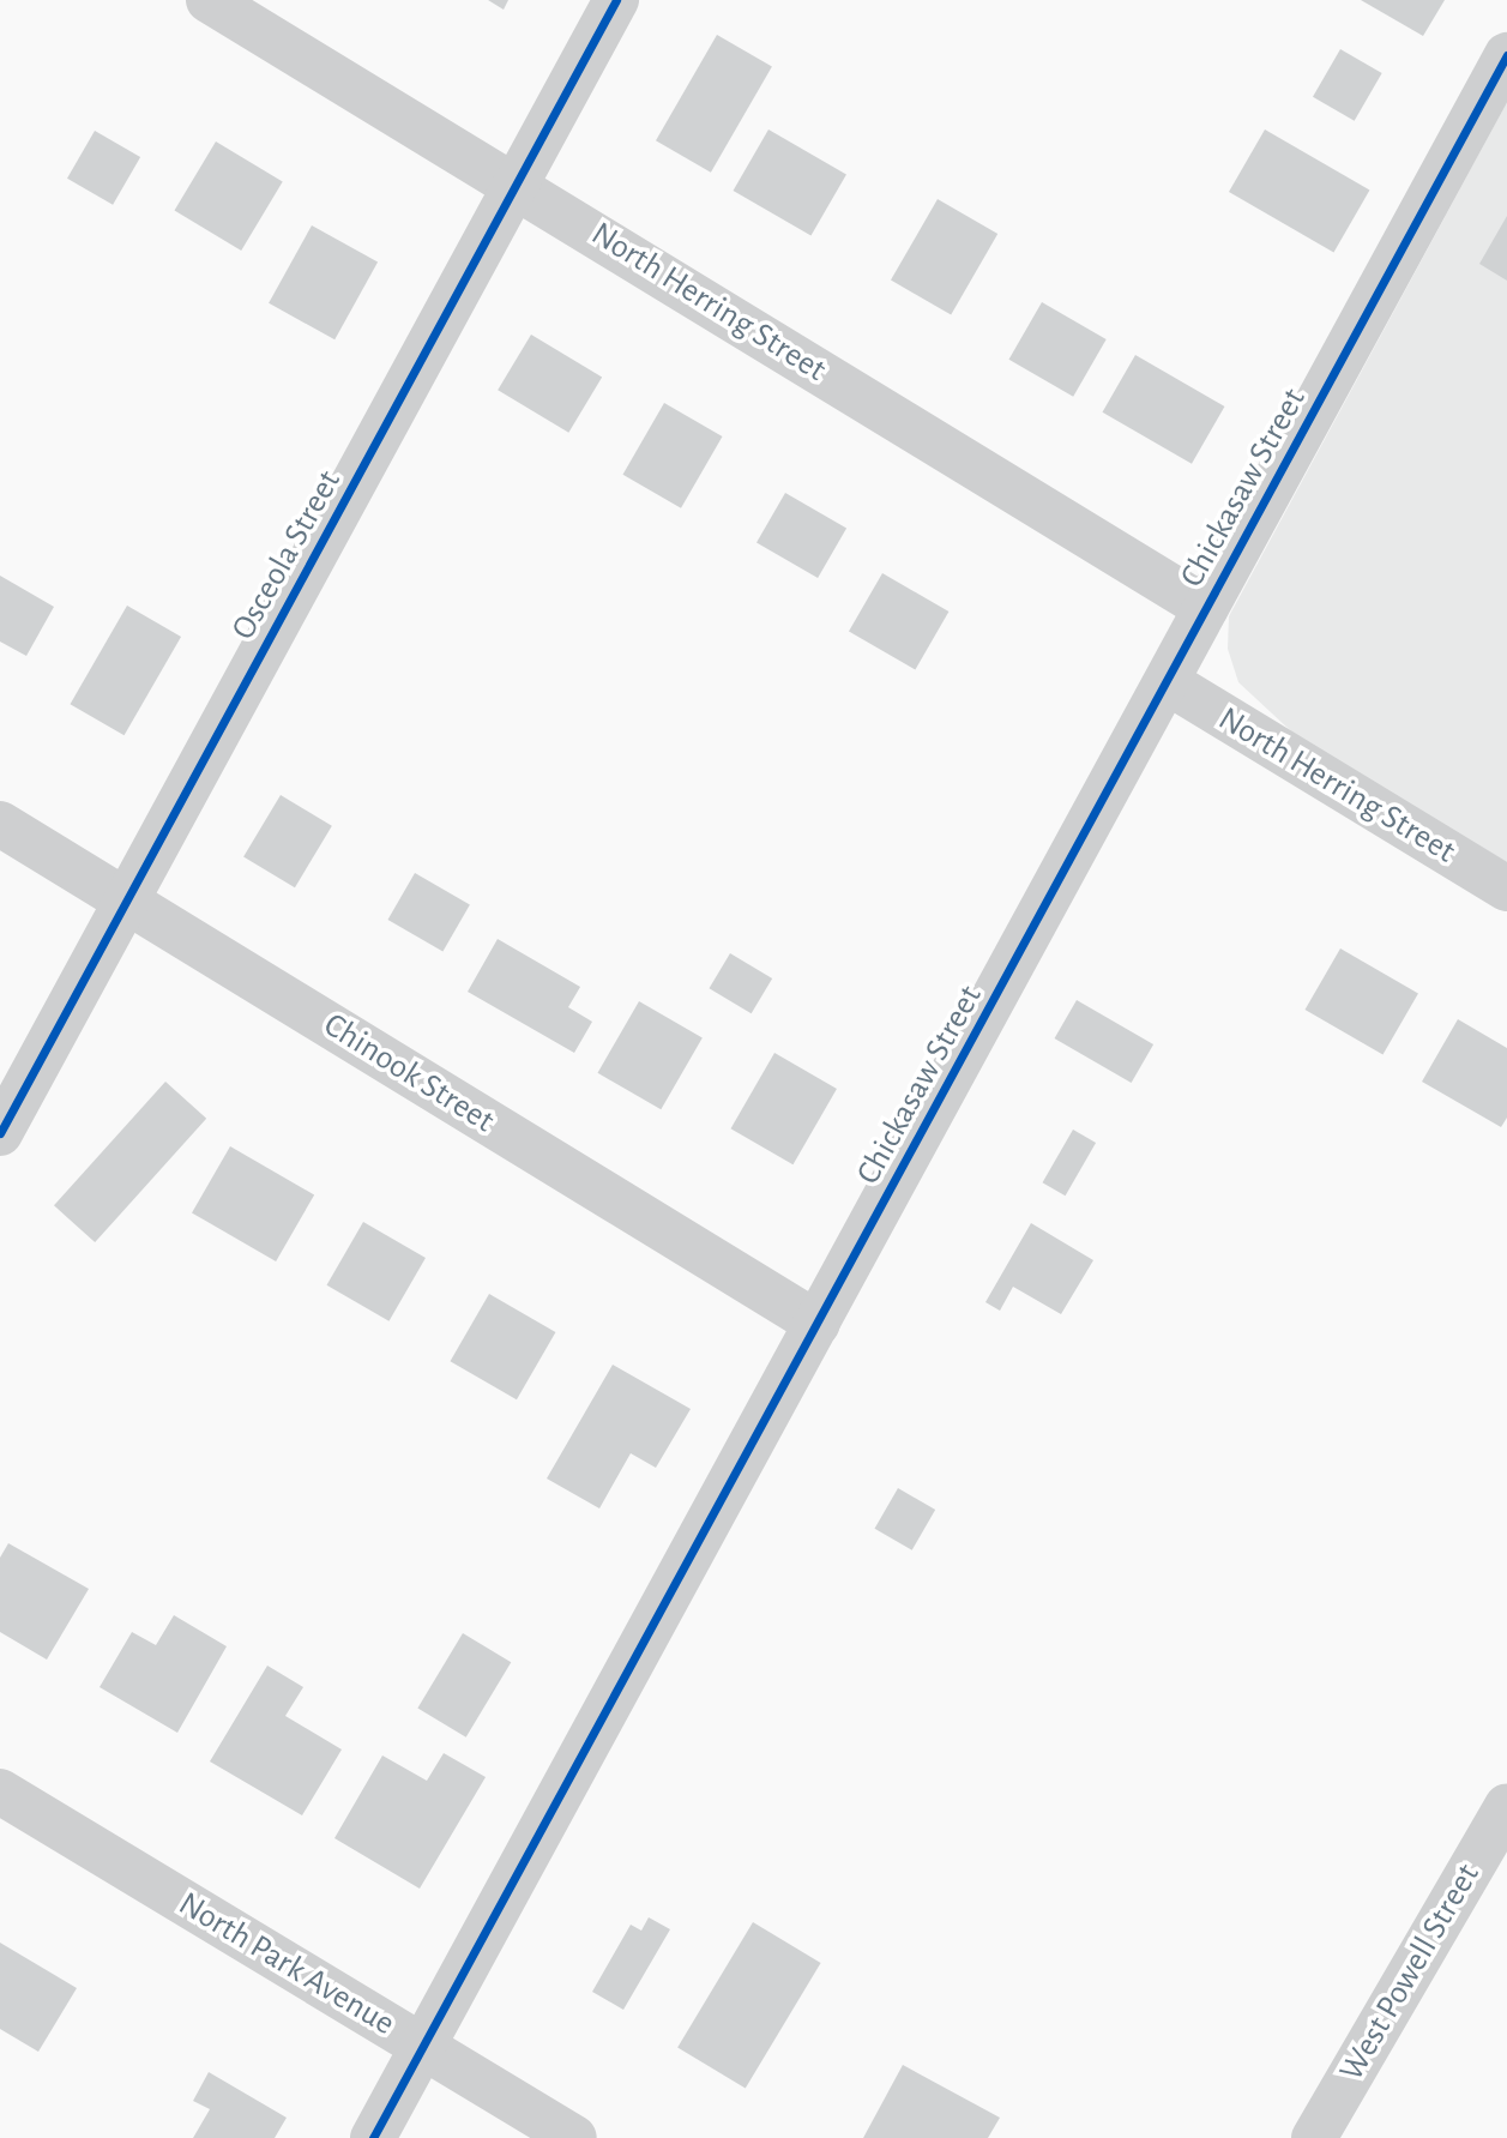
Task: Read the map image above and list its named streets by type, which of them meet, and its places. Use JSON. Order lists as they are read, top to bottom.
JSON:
{
  "streets": {
    "street": [
      "North Herring Street",
      "Chickasaw Street",
      "Osceola Street",
      "Chinook Street",
      "North Park Avenue",
      "West Powell Street"
    ]
  },
  "crossings": [
    ["North Herring Street", "Chickasaw Street"],
    ["North Herring Street", "Osceola Street"],
    ["Chickasaw Street", "Chinook Street"],
    ["Chickasaw Street", "North Park Avenue"],
    ["Osceola Street", "Chinook Street"]
  ]
}
